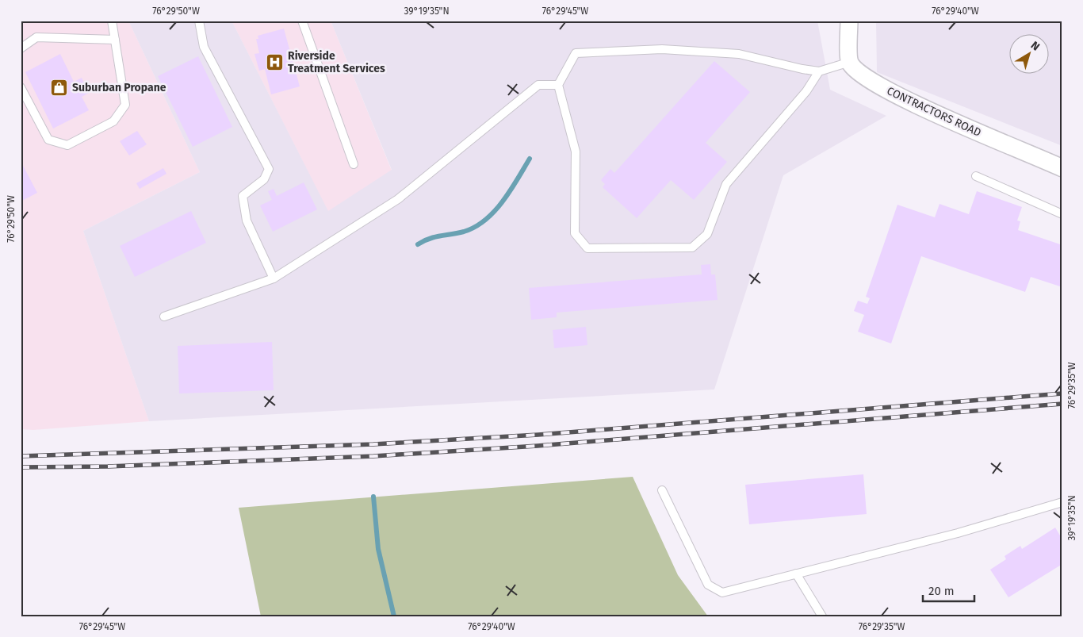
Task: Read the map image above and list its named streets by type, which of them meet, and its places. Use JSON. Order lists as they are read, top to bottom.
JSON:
{
  "streets": {
    "street": ["CONTRACTORS ROAD"]
  },
  "places": {
    "hospital": ["Riverside Treatment Services"],
    "shop": ["Suburban Propane"]
  },
  "scale_bar": "20 m",
  "north": "top right",
  "coordinates": [
    "76°29'50\"W",
    "39°19'35\"N",
    "76°29'45\"W",
    "76°29'40\"W",
    "76°29'35\"W"
  ]
}
